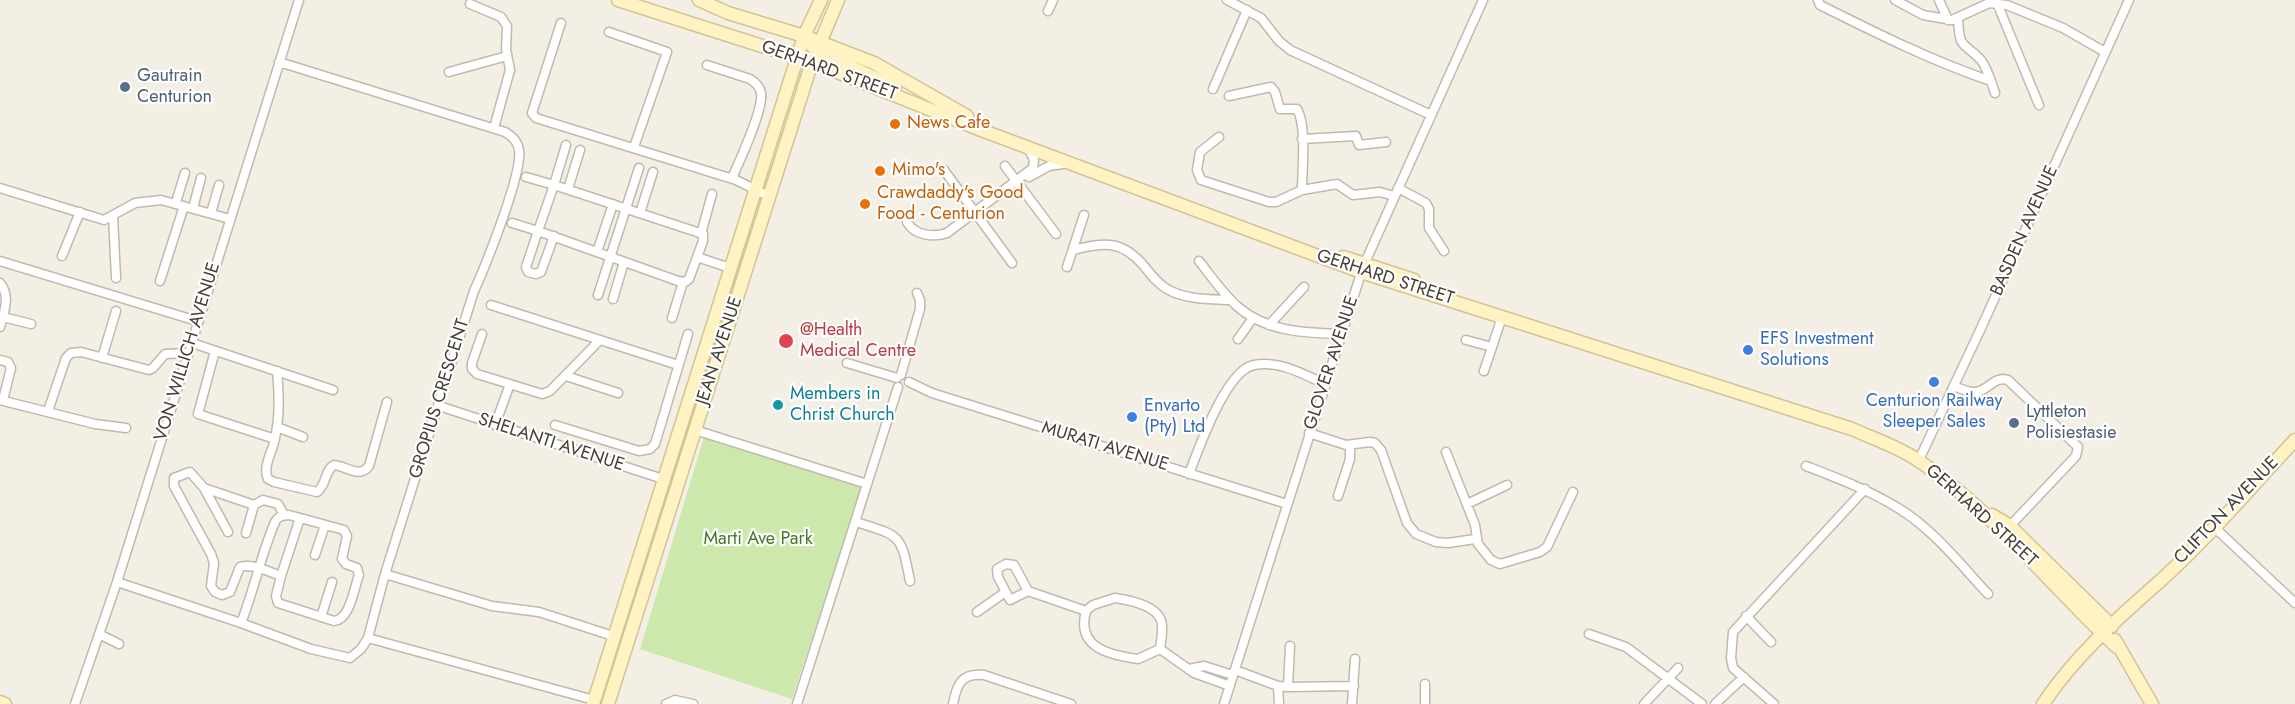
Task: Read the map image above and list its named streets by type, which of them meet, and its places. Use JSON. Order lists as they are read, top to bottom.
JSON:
{
  "streets": {
    "street": [
      "GERHARD STREET",
      "BASDEN AVENUE",
      "JEAN AVENUE",
      "VON WILLICH AVENUE",
      "GLOVER AVENUE",
      "GROPIUS CRESCENT",
      "SHELANTI AVENUE",
      "MURATI AVENUE",
      "CLIFTON AVENUE"
    ]
  },
  "crossings": [
    ["GERHARD STREET", "BASDEN AVENUE"],
    ["GERHARD STREET", "JEAN AVENUE"],
    ["GERHARD STREET", "GLOVER AVENUE"],
    ["GERHARD STREET", "CLIFTON AVENUE"],
    ["JEAN AVENUE", "SHELANTI AVENUE"],
    ["VON WILLICH AVENUE", "GROPIUS CRESCENT"],
    ["GLOVER AVENUE", "MURATI AVENUE"],
    ["GROPIUS CRESCENT", "SHELANTI AVENUE"]
  ],
  "parks": ["Marti Ave Park"],
  "places": [
    "Gautrain Centurion",
    "News Cafe",
    "Mimo's",
    "Crawdaddy's Good Food - Centurion",
    "@Health Medical Centre",
    "EFS Investment Solutions",
    "Centurion Railway Sleeper Sales",
    "Members in Christ Church",
    "Envarto (Pty) Ltd",
    "Lyttleton Polisiestasie"
  ]
}
